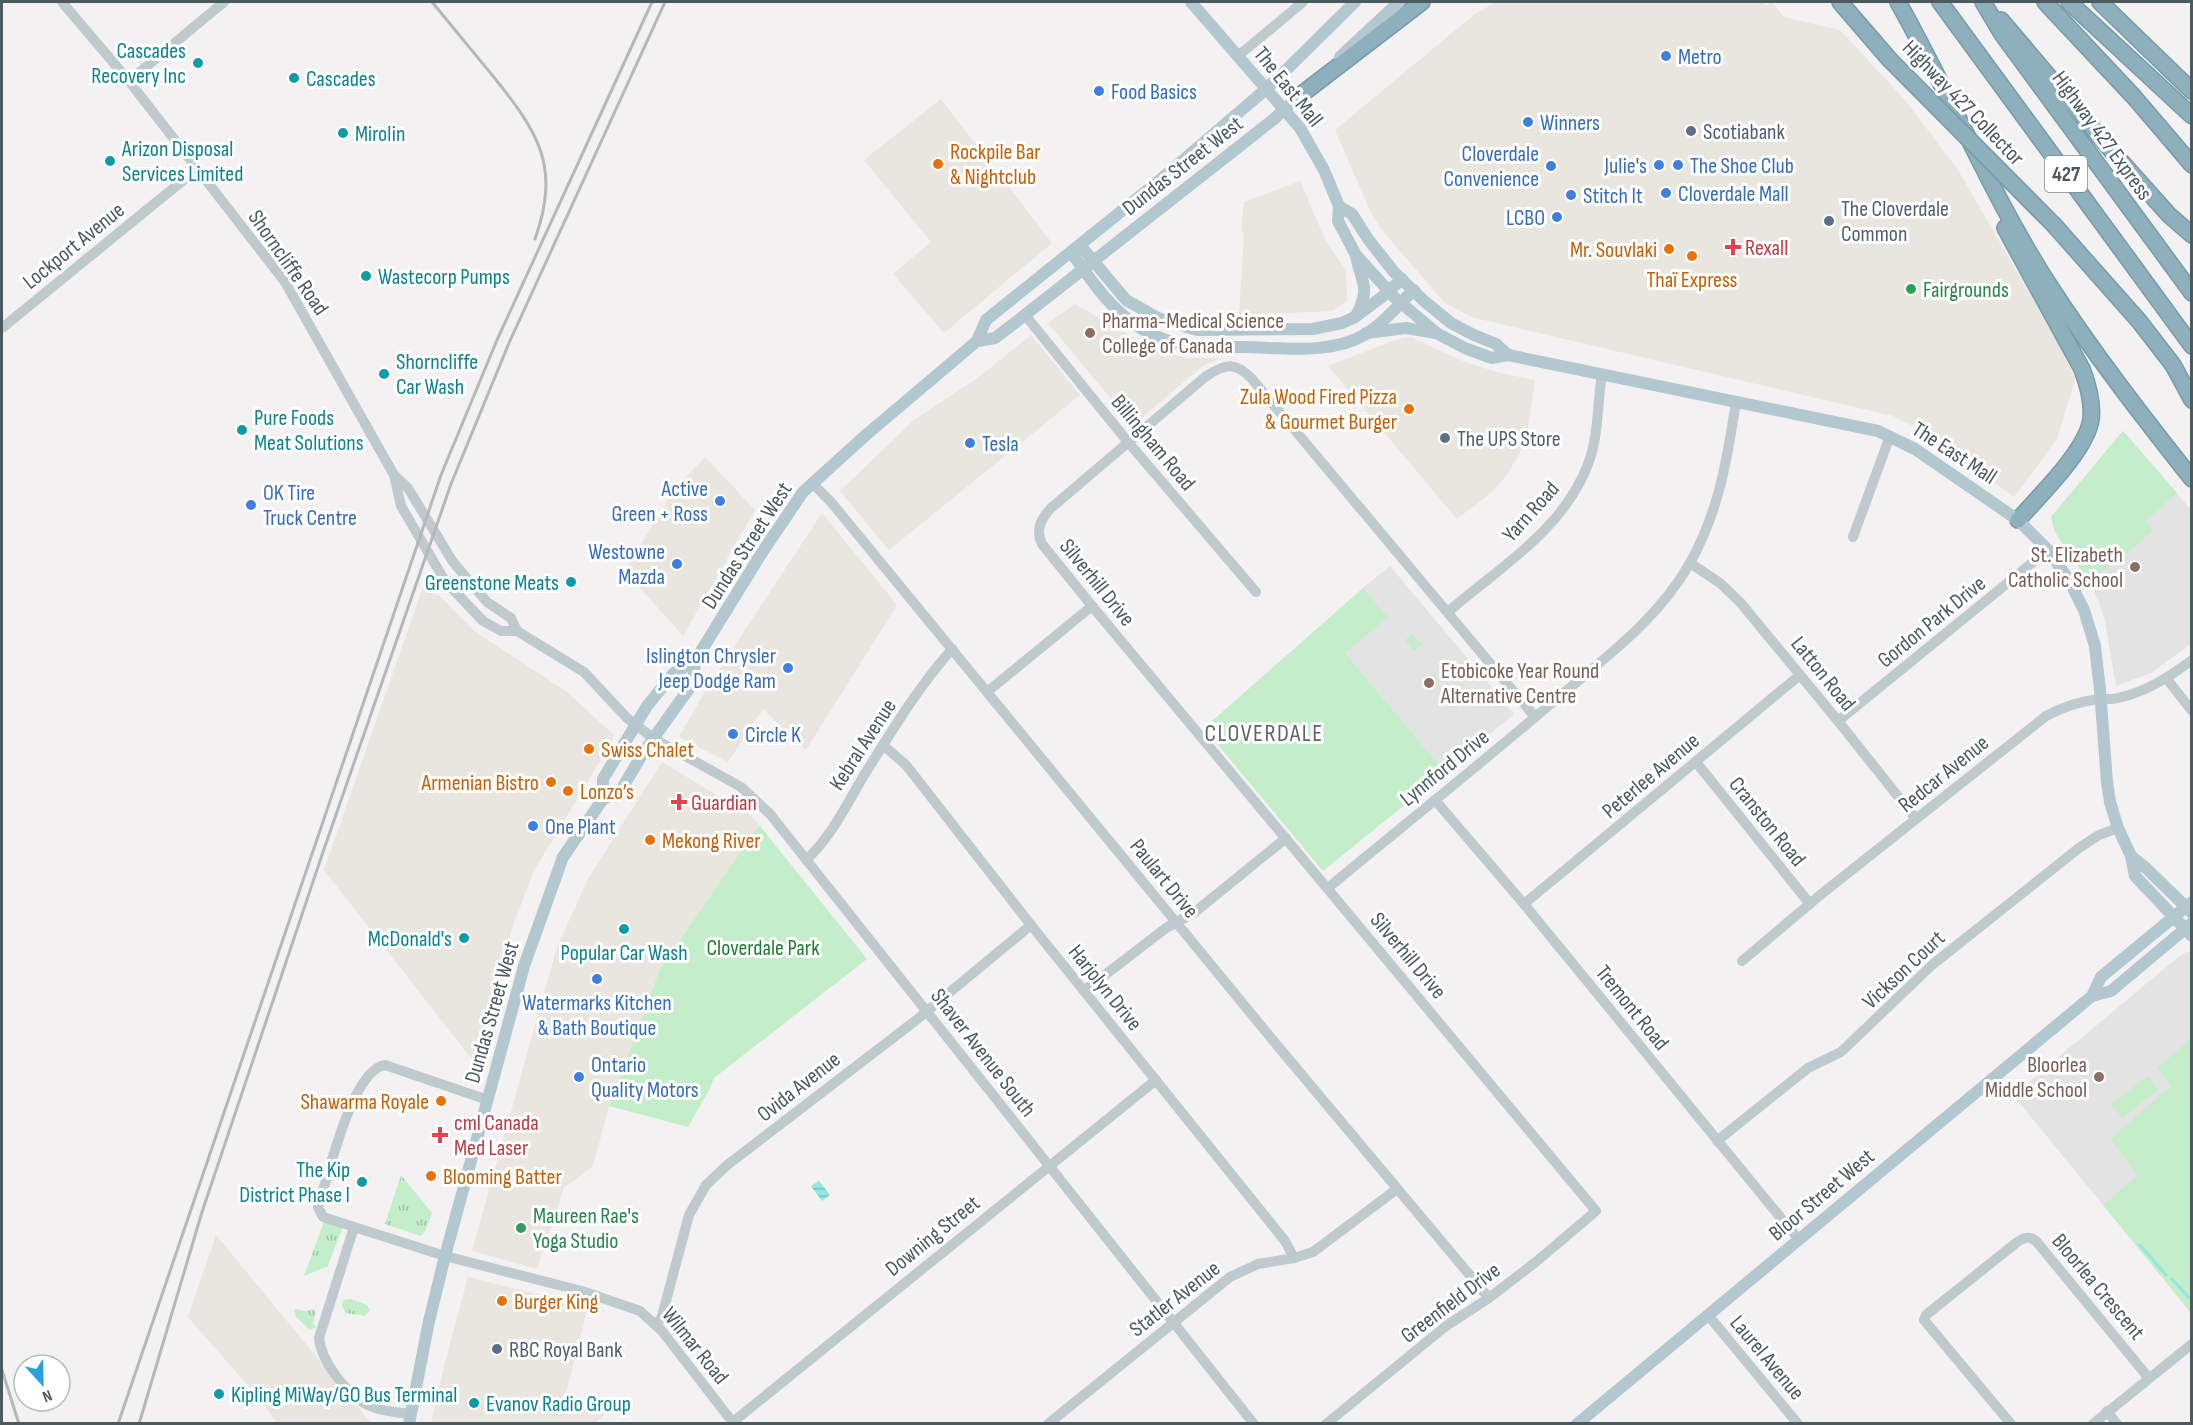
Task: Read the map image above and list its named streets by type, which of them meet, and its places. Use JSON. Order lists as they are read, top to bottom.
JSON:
{
  "streets": {
    "highway": ["Highway 427 Collector", "Highway 427 Express", "427"],
    "main road": ["The East Mall", "Dundas Street West", "Bloor Street West"],
    "street": [
      "Lockport Avenue",
      "Shorncliffe Road",
      "Billingham Road",
      "Yarn Road",
      "Silverhill Drive",
      "Gordon Park Drive",
      "Latton Road",
      "Kebral Avenue",
      "Lynnford Drive",
      "Redcar Avenue",
      "Peterlee Avenue",
      "Cranston Road",
      "Paulart Drive",
      "Vickson Court",
      "Harjolyn Drive",
      "Tremont Road",
      "Shaver Avenue South",
      "Ovida Avenue",
      "Downing Street",
      "Bloorlea Crescent",
      "Statler Avenue",
      "Greenfield Drive",
      "Wilmar Road",
      "Laurel Avenue"
    ]
  },
  "crossings": [
    ["The East Mall", "Yarn Road"],
    ["The East Mall", "Gordon Park Drive"],
    ["The East Mall", "Lynnford Drive"],
    ["The East Mall", "Redcar Avenue"],
    ["The East Mall", "Vickson Court"],
    ["The East Mall", "Bloor Street West"],
    ["Dundas Street West", "Shorncliffe Road"],
    ["Dundas Street West", "Billingham Road"],
    ["Dundas Street West", "Paulart Drive"],
    ["Dundas Street West", "Shaver Avenue South"],
    ["Dundas Street West", "Wilmar Road"],
    ["Lockport Avenue", "Shorncliffe Road"],
    ["Shorncliffe Road", "Shaver Avenue South"],
    ["Billingham Road", "Silverhill Drive"],
    ["Yarn Road", "Silverhill Drive"],
    ["Silverhill Drive", "Lynnford Drive"],
    ["Silverhill Drive", "Greenfield Drive"],
    ["Gordon Park Drive", "Latton Road"],
    ["Latton Road", "Lynnford Drive"],
    ["Latton Road", "Redcar Avenue"],
    ["Latton Road", "Peterlee Avenue"],
    ["Kebral Avenue", "Paulart Drive"],
    ["Kebral Avenue", "Harjolyn Drive"],
    ["Kebral Avenue", "Shaver Avenue South"],
    ["Lynnford Drive", "Tremont Road"],
    ["Redcar Avenue", "Cranston Road"],
    ["Peterlee Avenue", "Cranston Road"],
    ["Peterlee Avenue", "Tremont Road"],
    ["Paulart Drive", "Statler Avenue"],
    ["Paulart Drive", "Greenfield Drive"],
    ["Vickson Court", "Tremont Road"],
    ["Harjolyn Drive", "Ovida Avenue"],
    ["Harjolyn Drive", "Downing Street"],
    ["Harjolyn Drive", "Statler Avenue"],
    ["Tremont Road", "Bloor Street West"],
    ["Shaver Avenue South", "Ovida Avenue"],
    ["Shaver Avenue South", "Downing Street"],
    ["Shaver Avenue South", "Statler Avenue"],
    ["Ovida Avenue", "Wilmar Road"],
    ["Bloor Street West", "Laurel Avenue"],
    ["Downing Street", "Wilmar Road"]
  ],
  "districts": ["CLOVERDALE"],
  "parks": ["Cloverdale Park"],
  "places": {
    "other": [
      "Metro",
      "Cascades Recovery Inc",
      "Cascades",
      "Food Basics",
      "Winners",
      "Scotiabank",
      "Mirolin",
      "Arizon Disposal Services Limited",
      "Rockpile Bar & Nightclub",
      "Julie's",
      "The Shoe Club",
      "Cloverdale Convenience",
      "Cloverdale Mall",
      "Stitch It",
      "LCBO",
      "The Cloverdale Common",
      "Mr. Souvlaki",
      "Thaï Express",
      "Wastecorp Pumps",
      "Fairgrounds",
      "Pharma-Medical Science College of Canada",
      "Shorncliffe Car Wash",
      "Zula Wood Fired Pizza & Gourmet Burger",
      "Pure Foods Meat Solutions",
      "The UPS Store",
      "Tesla",
      "Active Green + Ross",
      "OK Tire Truck Centre",
      "Westowne Mazda",
      "St. Elizabeth Catholic School",
      "Greenstone Meats",
      "Islington Chrysler Jeep Dodge Ram",
      "Etobicoke Year Round Alternative Centre",
      "Circle K",
      "Swiss Chalet",
      "Armenian Bistro",
      "Lonzo’s",
      "One Plant",
      "Mekong River",
      "Popular Car Wash",
      "McDonald's",
      "Watermarks Kitchen & Bath Boutique",
      "Ontario Quality Motors",
      "Bloorlea Middle School",
      "Shawarma Royale",
      "Blooming Batter",
      "The Kip District Phase I",
      "Maureen Rae's Yoga Studio",
      "Burger King",
      "RBC Royal Bank",
      "Kipling MiWay/GO Bus Terminal",
      "Evanov Radio Group"
    ],
    "health": ["Rexall", "Guardian", "cml Canada Med Laser"]
  },
  "north": "bottom"
}
